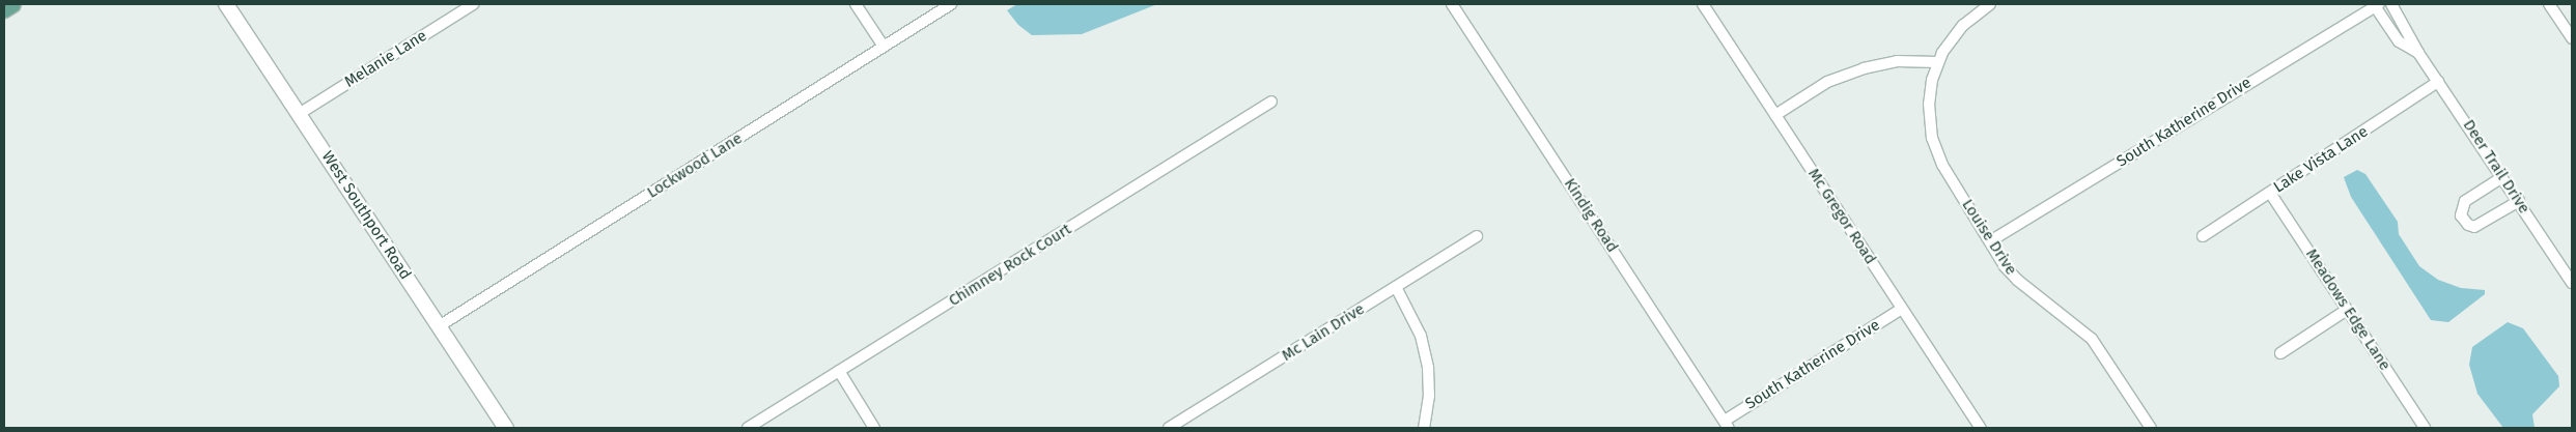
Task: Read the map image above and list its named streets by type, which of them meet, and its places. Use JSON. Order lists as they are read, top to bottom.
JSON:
{
  "streets": {
    "main road": ["West Southport Road"],
    "street": [
      "Melanie Lane",
      "South Katherine Drive",
      "Lake Vista Lane",
      "Lockwood Lane",
      "Deer Trail Drive",
      "Kindig Road",
      "Mc Gregor Road",
      "Louise Drive",
      "Chimney Rock Court",
      "Meadows Edge Lane",
      "Mc Lain Drive"
    ]
  },
  "crossings": [
    ["Melanie Lane", "West Southport Road"],
    ["South Katherine Drive", "Kindig Road"],
    ["South Katherine Drive", "Mc Gregor Road"],
    ["South Katherine Drive", "Louise Drive"],
    ["Lake Vista Lane", "Deer Trail Drive"],
    ["Lake Vista Lane", "Meadows Edge Lane"],
    ["Lockwood Lane", "West Southport Road"]
  ]
}
